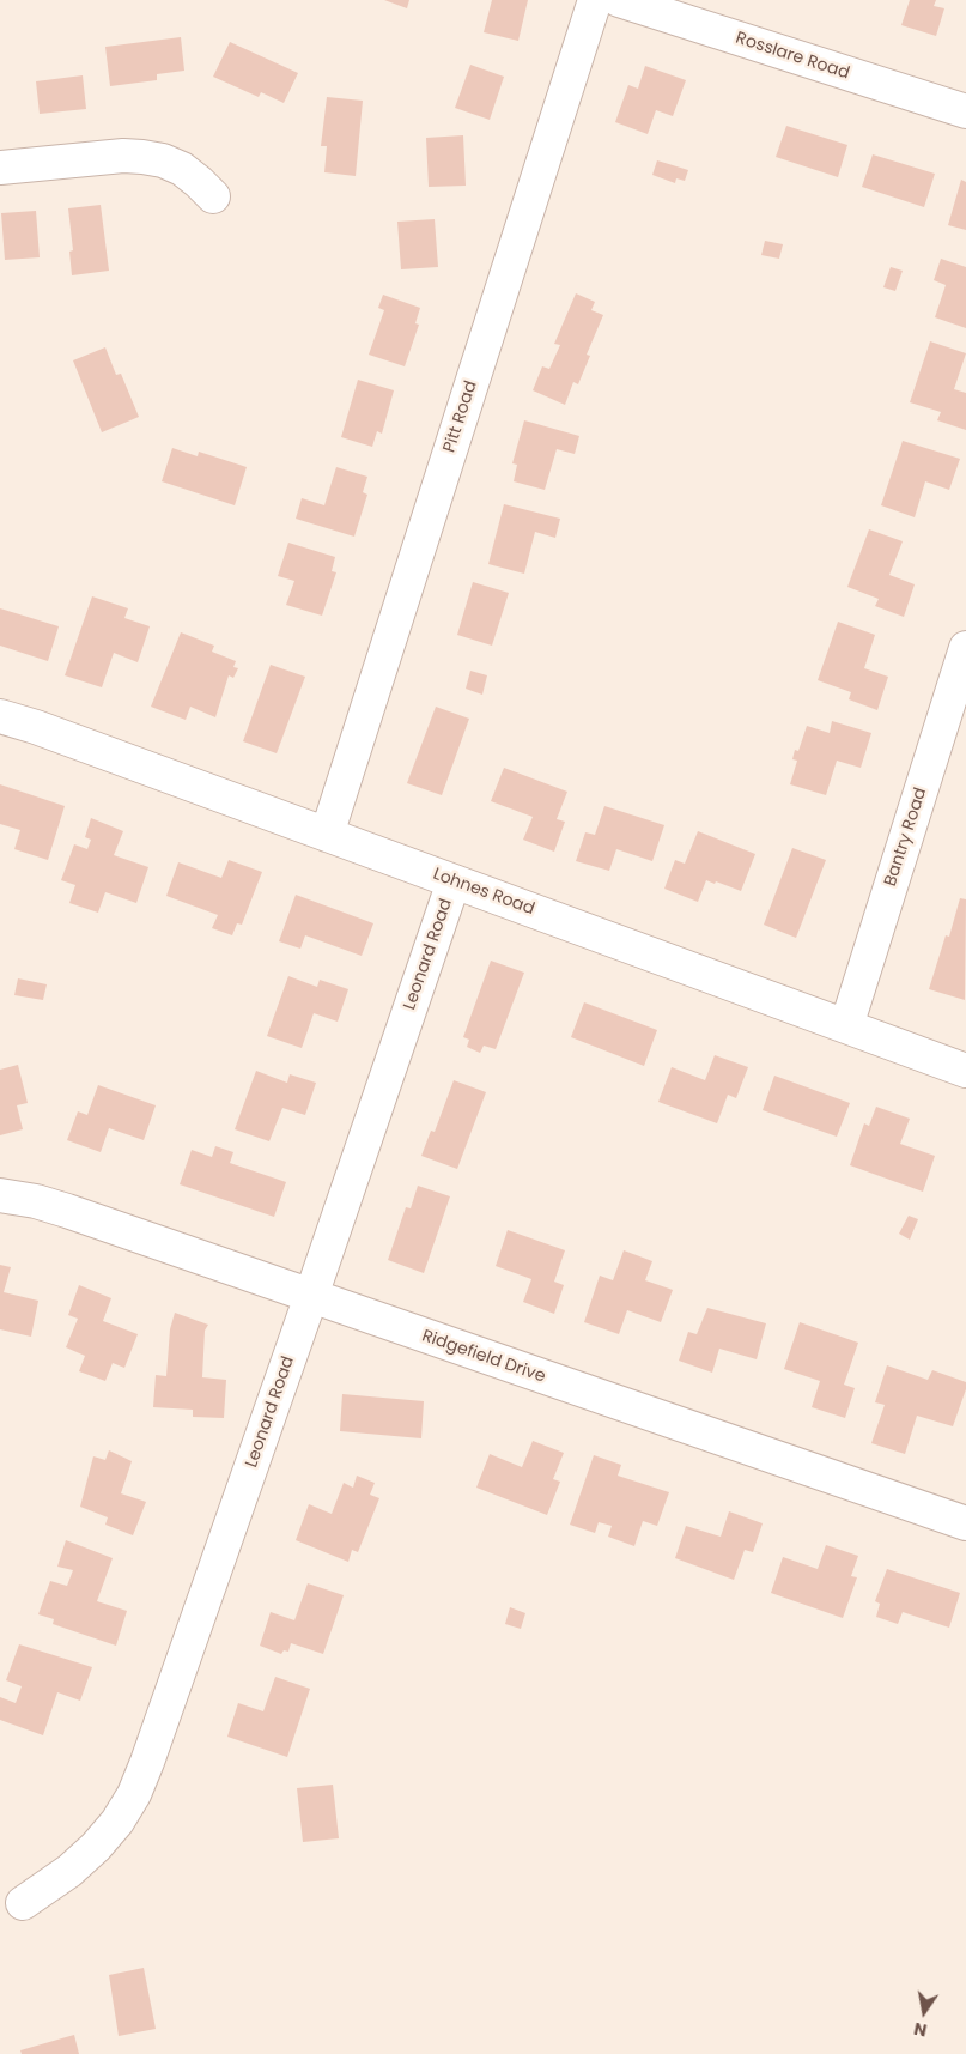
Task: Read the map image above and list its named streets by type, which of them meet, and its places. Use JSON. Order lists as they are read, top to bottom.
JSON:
{
  "streets": {
    "street": [
      "Rosslare Road",
      "Pitt Road",
      "Bantry Road",
      "Lohnes Road",
      "Leonard Road",
      "Ridgefield Drive"
    ]
  },
  "crossings": [
    ["Pitt Road", "Lohnes Road"],
    ["Bantry Road", "Lohnes Road"],
    ["Lohnes Road", "Leonard Road"],
    ["Leonard Road", "Ridgefield Drive"]
  ],
  "north": "bottom"
}
